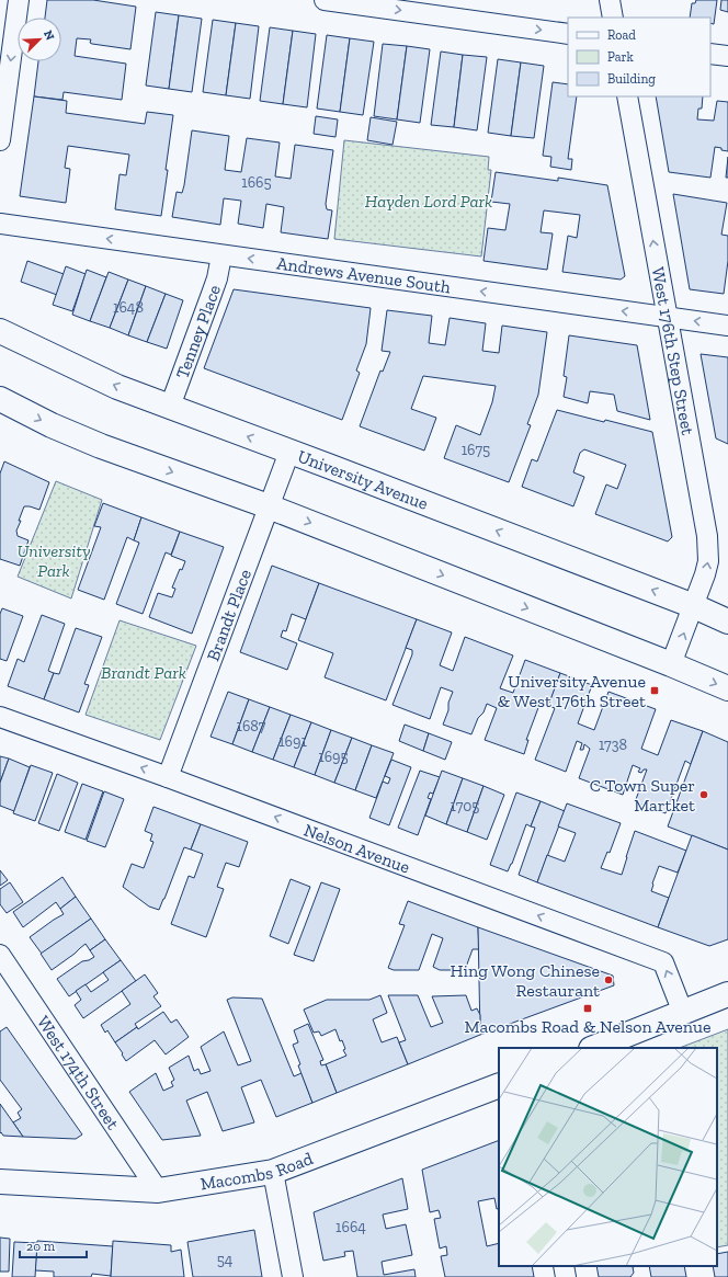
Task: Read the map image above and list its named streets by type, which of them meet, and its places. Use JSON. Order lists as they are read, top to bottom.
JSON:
{
  "streets": {
    "main road": ["University Avenue", "Macombs Road"],
    "street": [
      "Andrews Avenue South",
      "Tenney Place",
      "West 176th Step Street",
      "Brandt Place",
      "Nelson Avenue",
      "West 174th Street"
    ]
  },
  "crossings": [
    ["Andrews Avenue South", "Tenney Place"],
    ["Andrews Avenue South", "West 176th Step Street"],
    ["Tenney Place", "University Avenue"],
    ["West 176th Step Street", "University Avenue"],
    ["University Avenue", "Brandt Place"],
    ["Brandt Place", "Nelson Avenue"],
    ["West 174th Street", "Macombs Road"]
  ],
  "one_way": ["Andrews Avenue South", "West 176th Step Street", "Nelson Avenue"],
  "parks": ["Hayden Lord Park", "University Park", "Brandt Park"],
  "places": {
    "transit": ["University Avenue & West 176th Street", "Macombs Road & Nelson Avenue"],
    "other": ["C Town Super Martket", "Hing Wong Chinese Restaurant"]
  },
  "house_numbers": [
    "1665",
    "1648",
    "1675",
    "1687",
    "1691",
    "1738",
    "1695",
    "1705",
    "1664",
    "54"
  ],
  "legend": ["Road", "Park", "Building"],
  "scale_bar": "20 m",
  "north": "top right"
}
